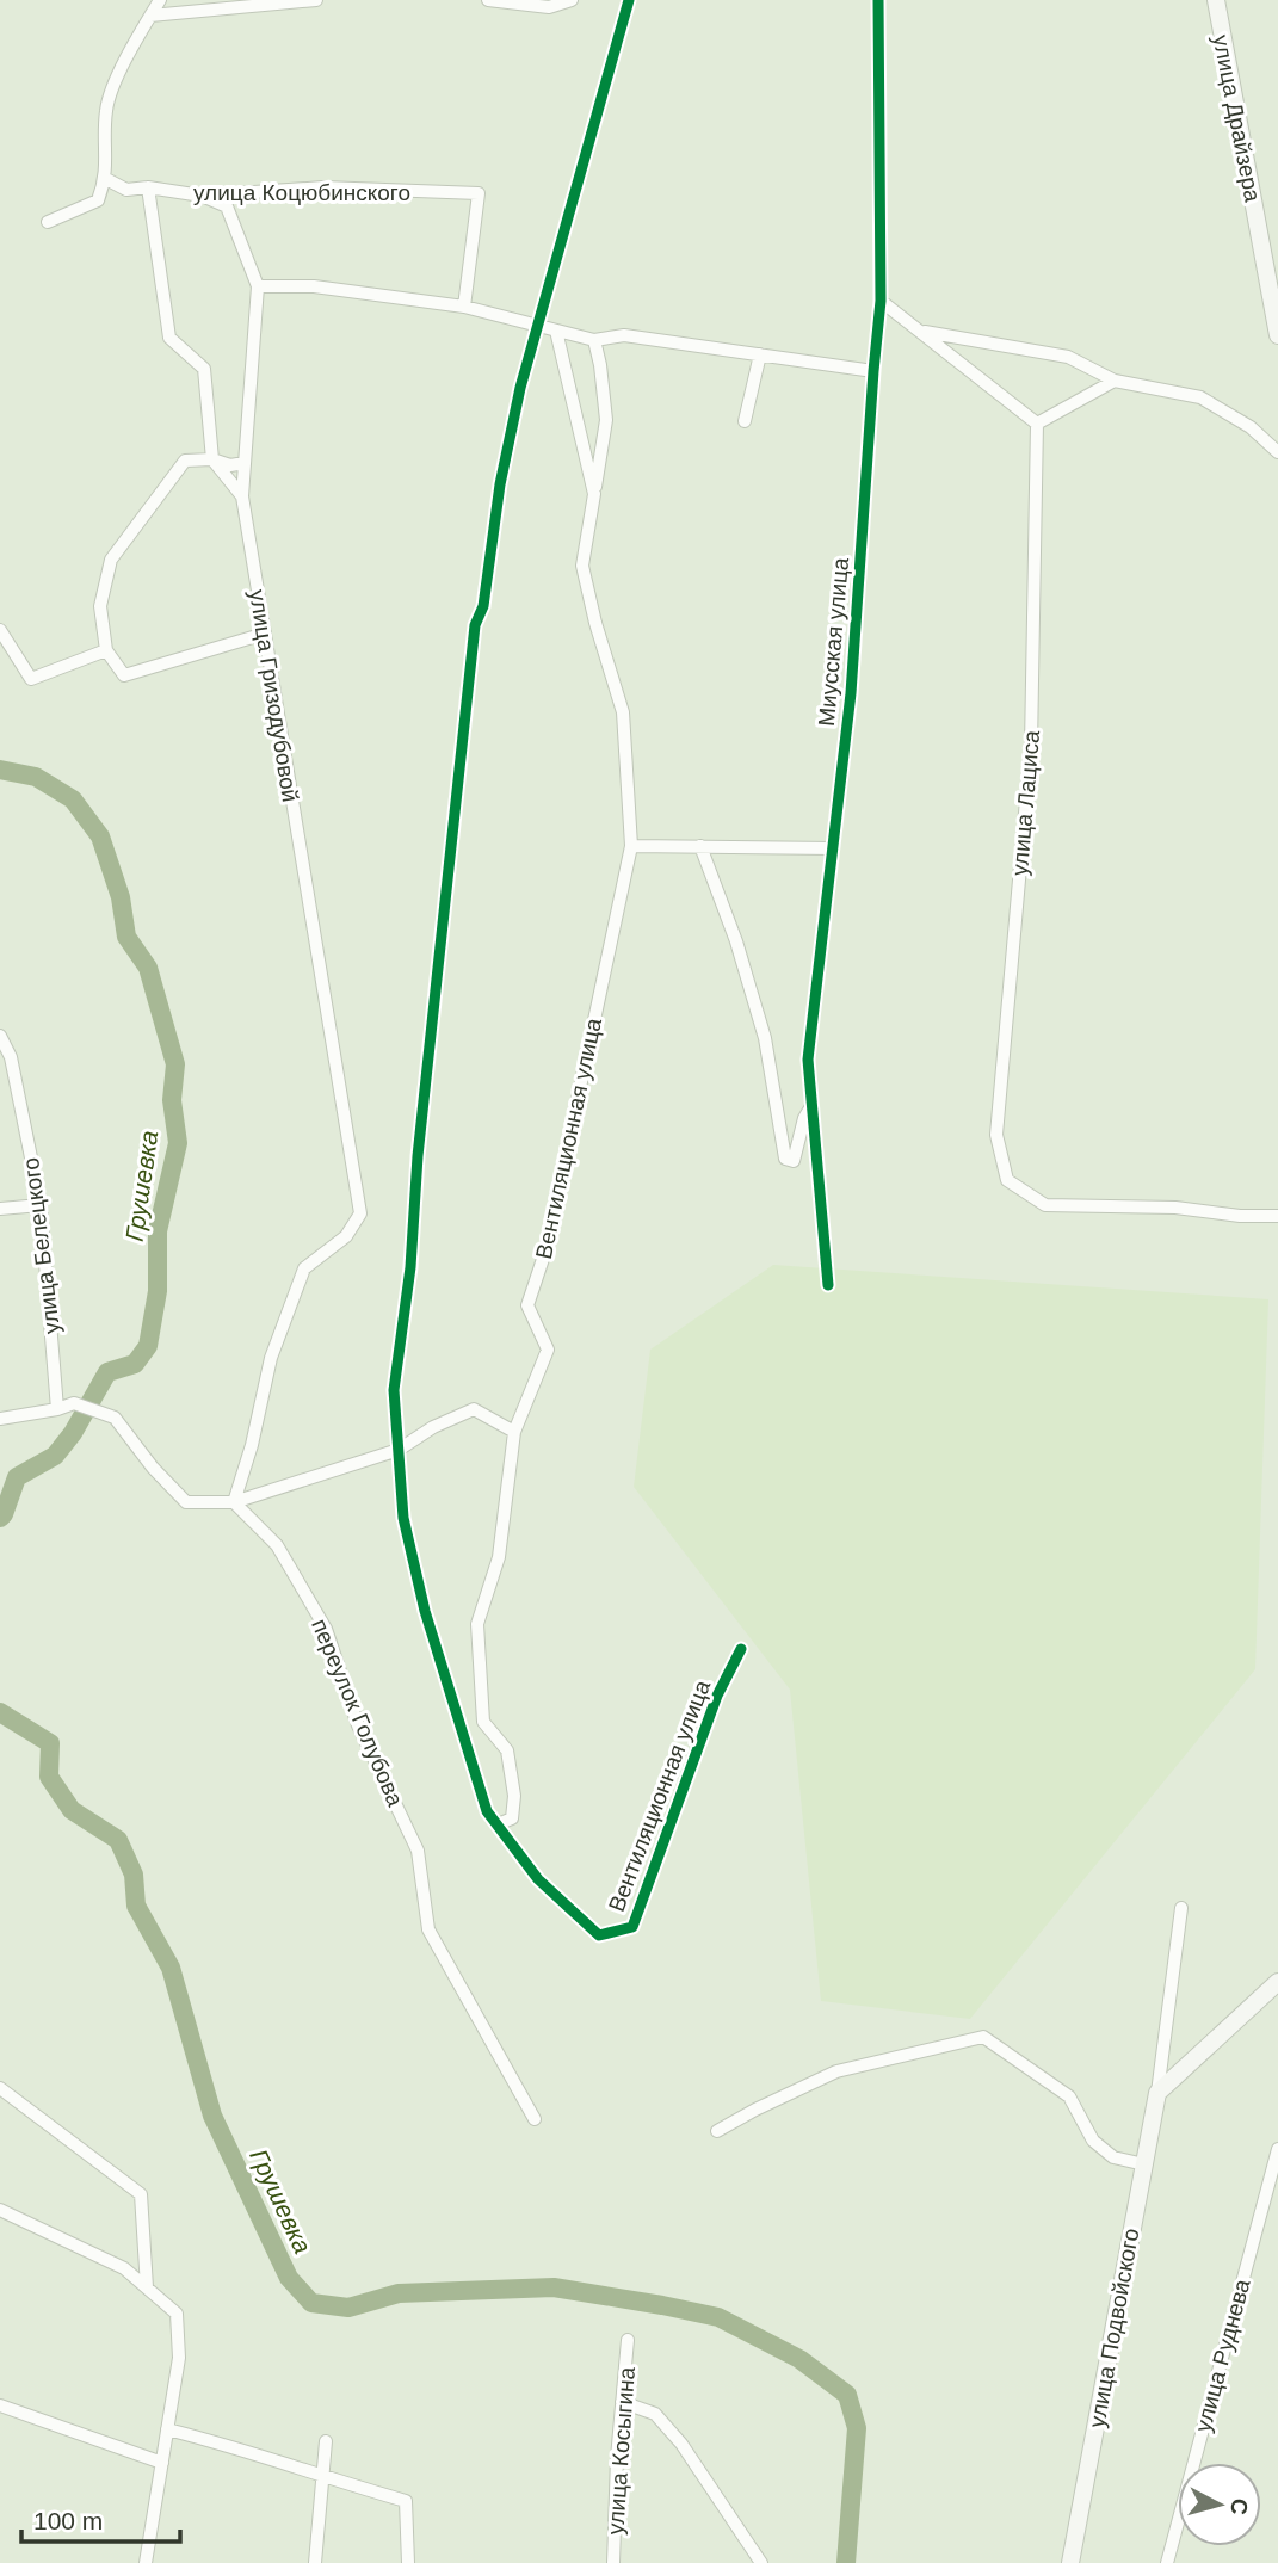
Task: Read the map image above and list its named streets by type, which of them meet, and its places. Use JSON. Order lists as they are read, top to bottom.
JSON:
{
  "streets": {
    "street": [
      "улица Драйзера",
      "улица Коцюбинского",
      "Миусская улица",
      "улица Гризодубовой",
      "улица Лациса",
      "Вентиляционная улица",
      "улица Белецкого",
      "переулок Голубова",
      "улица Подвойского",
      "улица Руднева",
      "улица Косыгина"
    ]
  },
  "crossings": [
    ["улица Коцюбинского", "улица Гризодубовой"],
    ["улица Гризодубовой", "переулок Голубова"]
  ],
  "water": ["Грушевка"],
  "scale_bar": "100 m",
  "north": "right"
}
